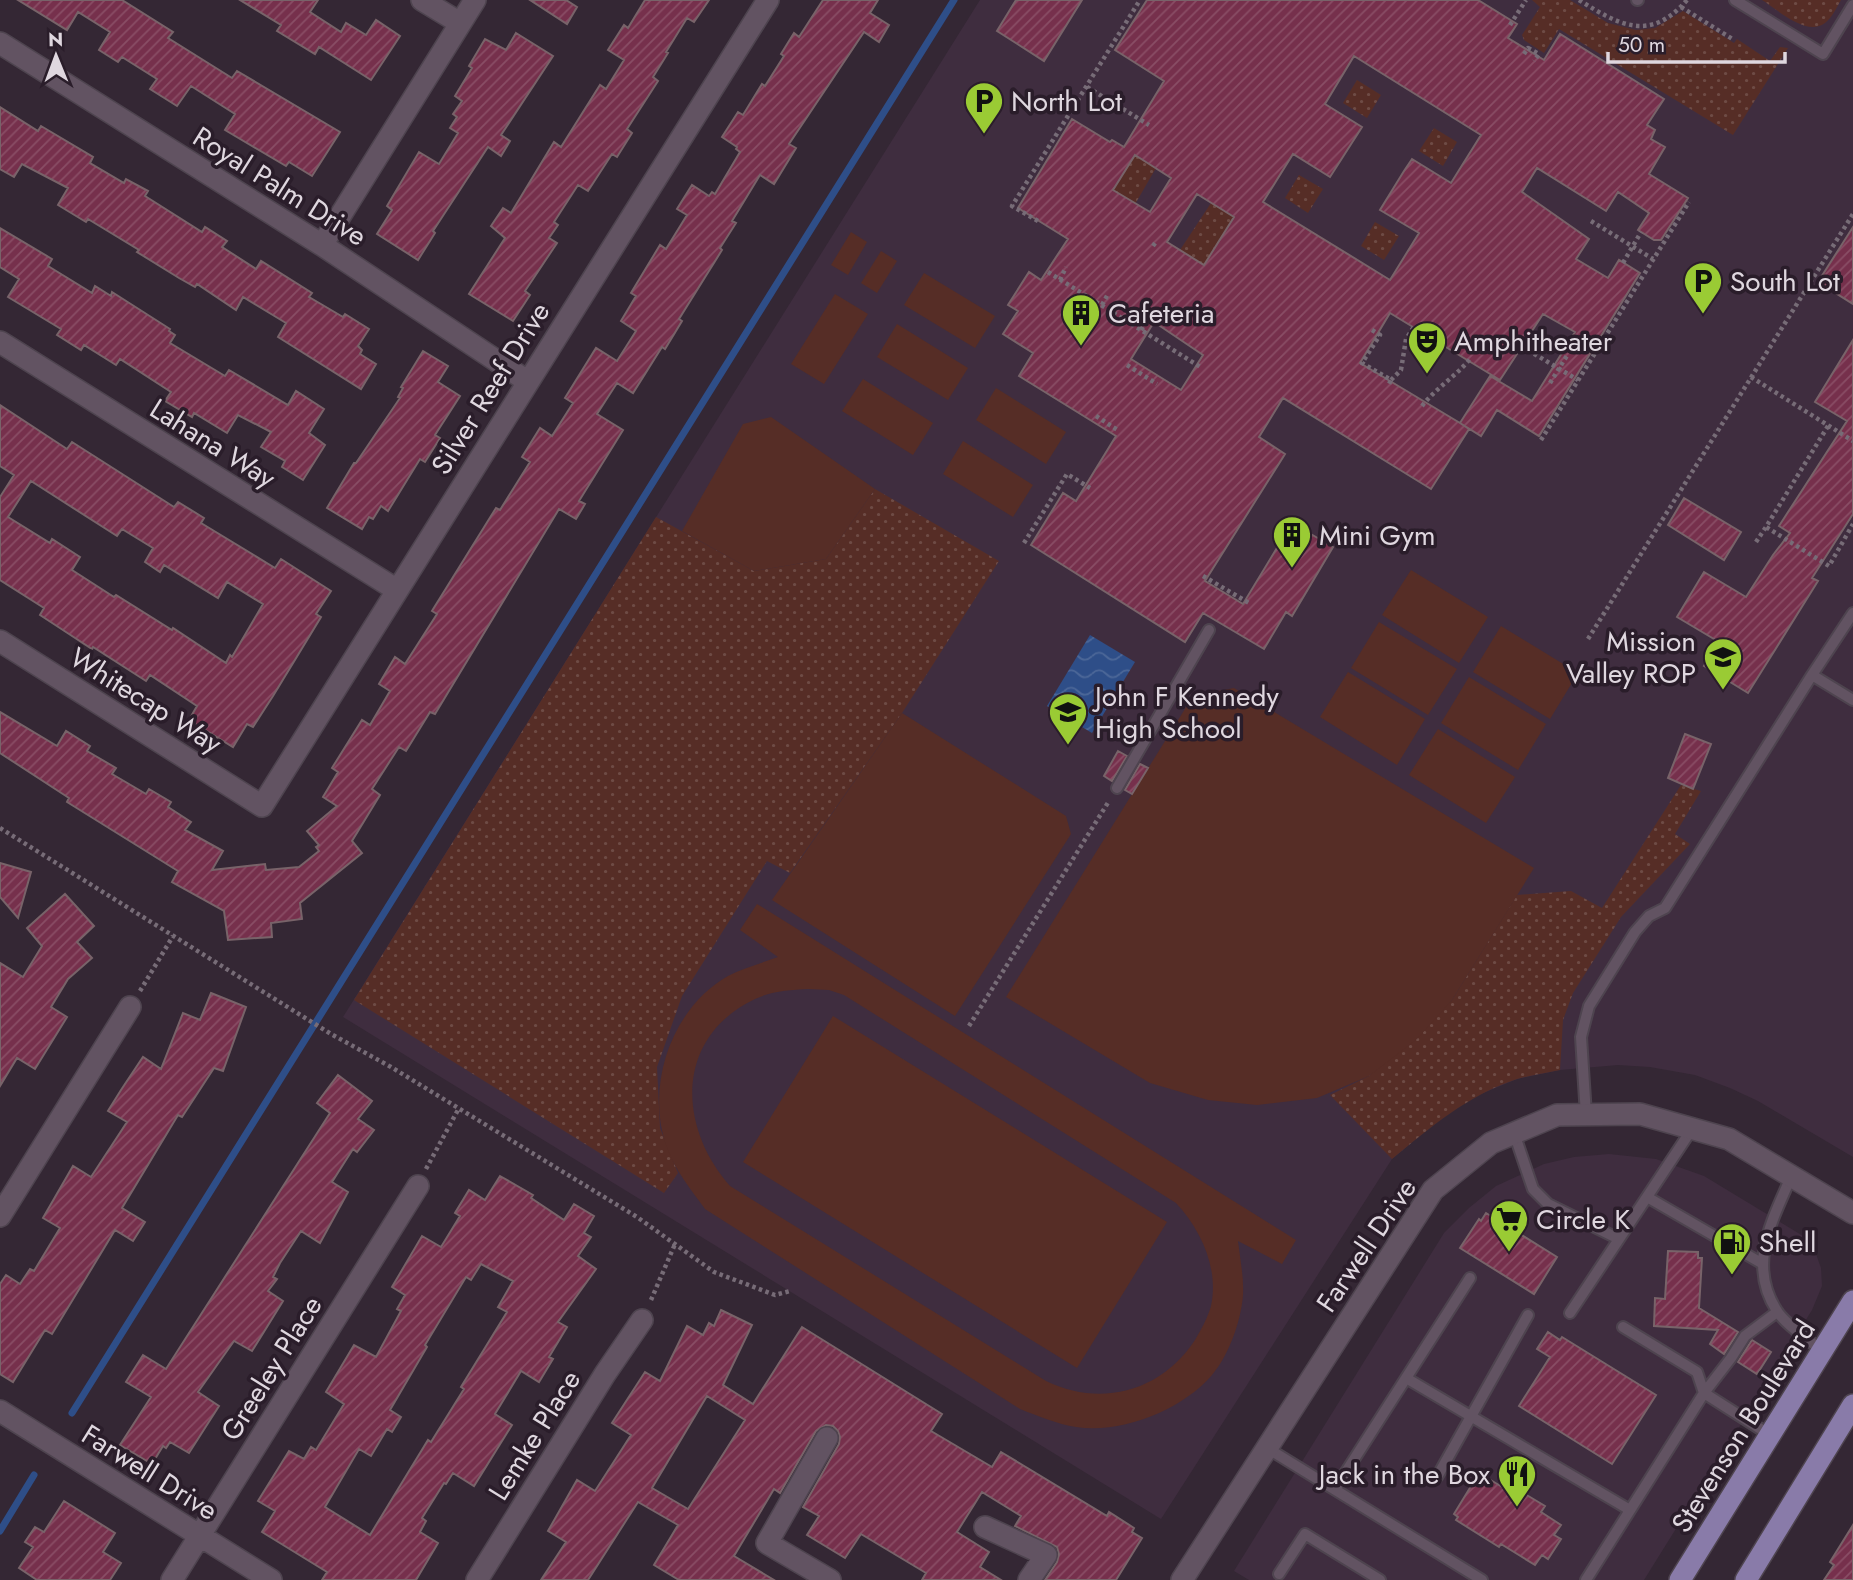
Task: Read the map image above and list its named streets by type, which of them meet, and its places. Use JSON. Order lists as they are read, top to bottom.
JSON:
{
  "streets": {
    "main road": ["Stevenson Boulevard"],
    "street": [
      "Royal Palm Drive",
      "Silver Reef Drive",
      "Lahana Way",
      "Whitecap Way",
      "Farwell Drive",
      "Greeley Place",
      "Lemke Place"
    ]
  },
  "crossings": [
    ["Royal Palm Drive", "Silver Reef Drive"],
    ["Silver Reef Drive", "Lahana Way"],
    ["Silver Reef Drive", "Whitecap Way"],
    ["Farwell Drive", "Greeley Place"]
  ],
  "places": {
    "parking": ["North Lot", "South Lot"],
    "building": ["Cafeteria", "Mini Gym"],
    "theatre": ["Amphitheater"],
    "school or university": ["Mission Valley ROP", "John F Kennedy High School"],
    "supermarket": ["Circle K"],
    "fuel station": ["Shell"],
    "restaurant": ["Jack in the Box"]
  },
  "scale_bar": "50 m",
  "north": "top"
}
